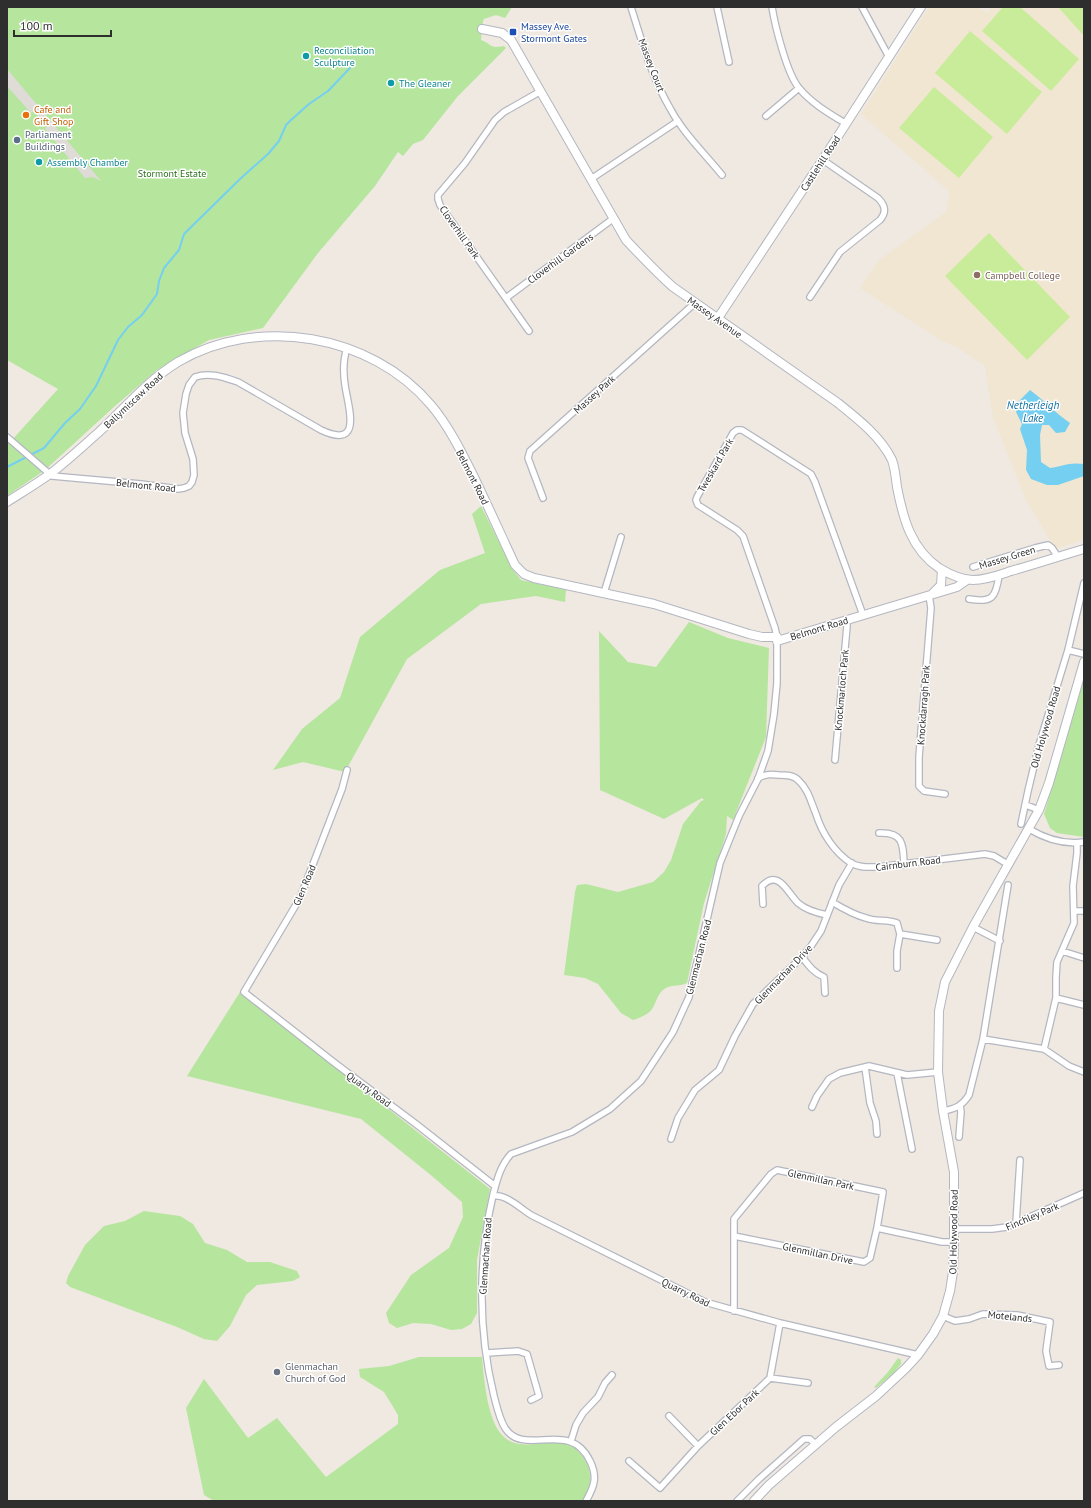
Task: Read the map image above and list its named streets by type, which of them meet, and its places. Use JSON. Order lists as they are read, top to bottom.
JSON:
{
  "streets": {
    "street": [
      "Massey Court",
      "Castlehill Road",
      "Cloverhill Park",
      "Cloverhill Gardens",
      "Massey Avenue",
      "Massey Park",
      "Ballymiscaw Road",
      "Tweskard Park",
      "Belmont Road",
      "Massey Green",
      "Knockmarloch Park",
      "Knockdarragh Park",
      "Old Holywood Road",
      "Cairnburn Road",
      "Glen Road",
      "Glenmachan Road",
      "Glenmachan Drive",
      "Quarry Road",
      "Glenmillan Park",
      "Finchley Park",
      "Glenmillan Drive",
      "Motelands",
      "Glen Ebor Park"
    ]
  },
  "crossings": [
    ["Castlehill Road", "Massey Avenue"],
    ["Cloverhill Park", "Cloverhill Gardens"],
    ["Cloverhill Park", "Massey Avenue"],
    ["Cloverhill Gardens", "Massey Avenue"],
    ["Massey Avenue", "Massey Park"],
    ["Massey Avenue", "Belmont Road"],
    ["Ballymiscaw Road", "Belmont Road"],
    ["Tweskard Park", "Belmont Road"],
    ["Tweskard Park", "Glenmachan Road"],
    ["Belmont Road", "Massey Green"],
    ["Belmont Road", "Knockmarloch Park"],
    ["Belmont Road", "Knockdarragh Park"],
    ["Belmont Road", "Glenmachan Road"],
    ["Old Holywood Road", "Cairnburn Road"],
    ["Old Holywood Road", "Quarry Road"],
    ["Old Holywood Road", "Finchley Park"],
    ["Old Holywood Road", "Motelands"],
    ["Cairnburn Road", "Glenmachan Drive"],
    ["Glen Road", "Quarry Road"],
    ["Glenmachan Road", "Quarry Road"],
    ["Quarry Road", "Glenmillan Park"],
    ["Glenmillan Park", "Glenmillan Drive"]
  ],
  "water": ["Netherleigh Lake"],
  "parks": ["Stormont Estate"],
  "places": {
    "transit": ["Massey Ave. Stormont Gates"],
    "other": [
      "Reconciliation Sculpture",
      "The Gleaner",
      "Cafe and Gift Shop",
      "Parliament Buildings",
      "Assembly Chamber",
      "Campbell College",
      "Glenmachan Church of God"
    ]
  },
  "scale_bar": "100 m"
}
